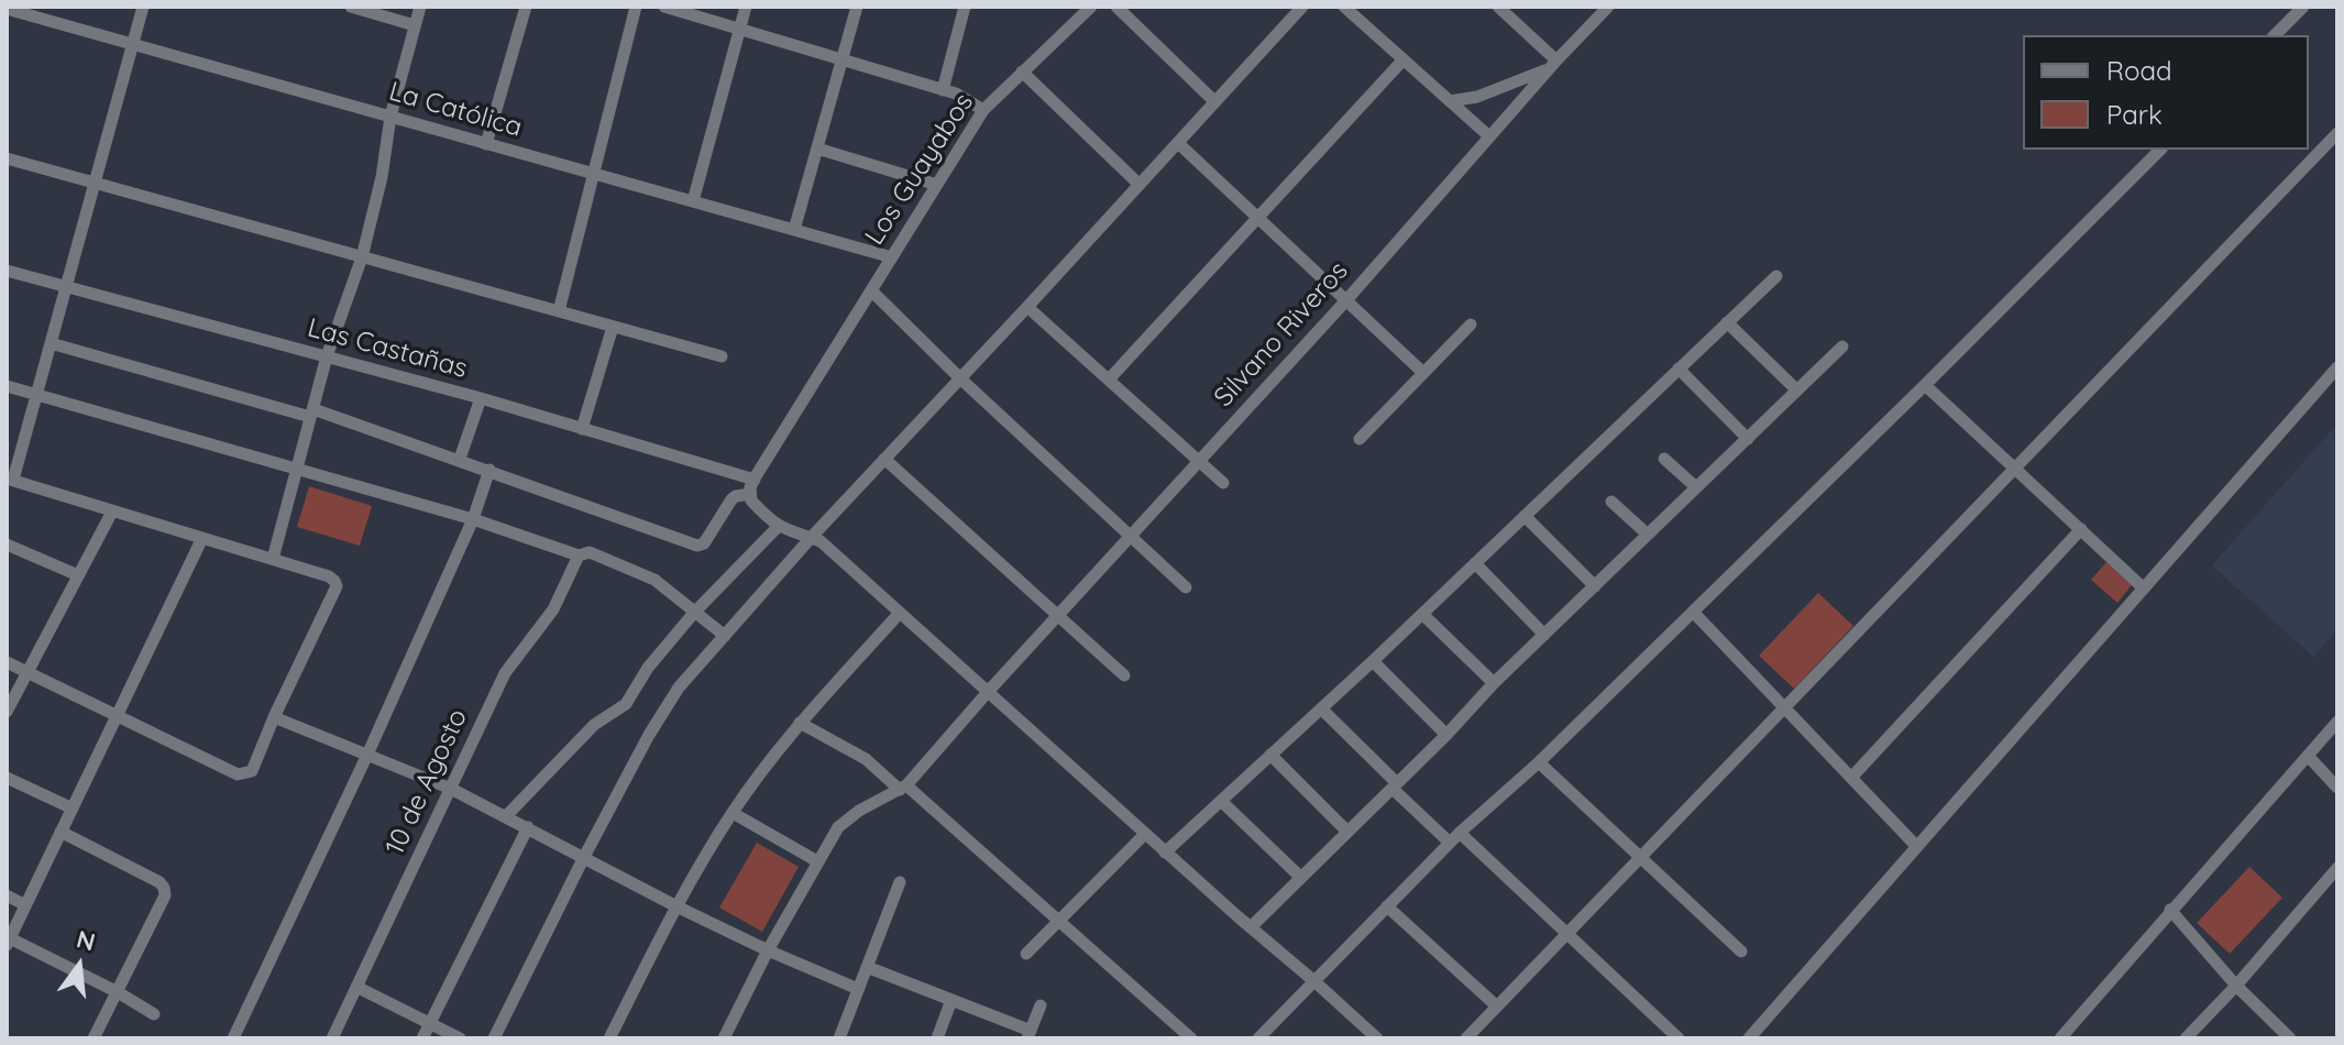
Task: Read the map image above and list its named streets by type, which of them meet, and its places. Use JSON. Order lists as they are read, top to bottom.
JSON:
{
  "streets": {
    "street": [
      "La Católica",
      "Los Guayabos",
      "Silvano Riveros",
      "Las Castañas",
      "10 de Agosto"
    ]
  },
  "crossings": [
    ["La Católica", "Los Guayabos"],
    ["Los Guayabos", "Las Castañas"]
  ],
  "legend": ["Road", "Park"],
  "north": "top"
}
